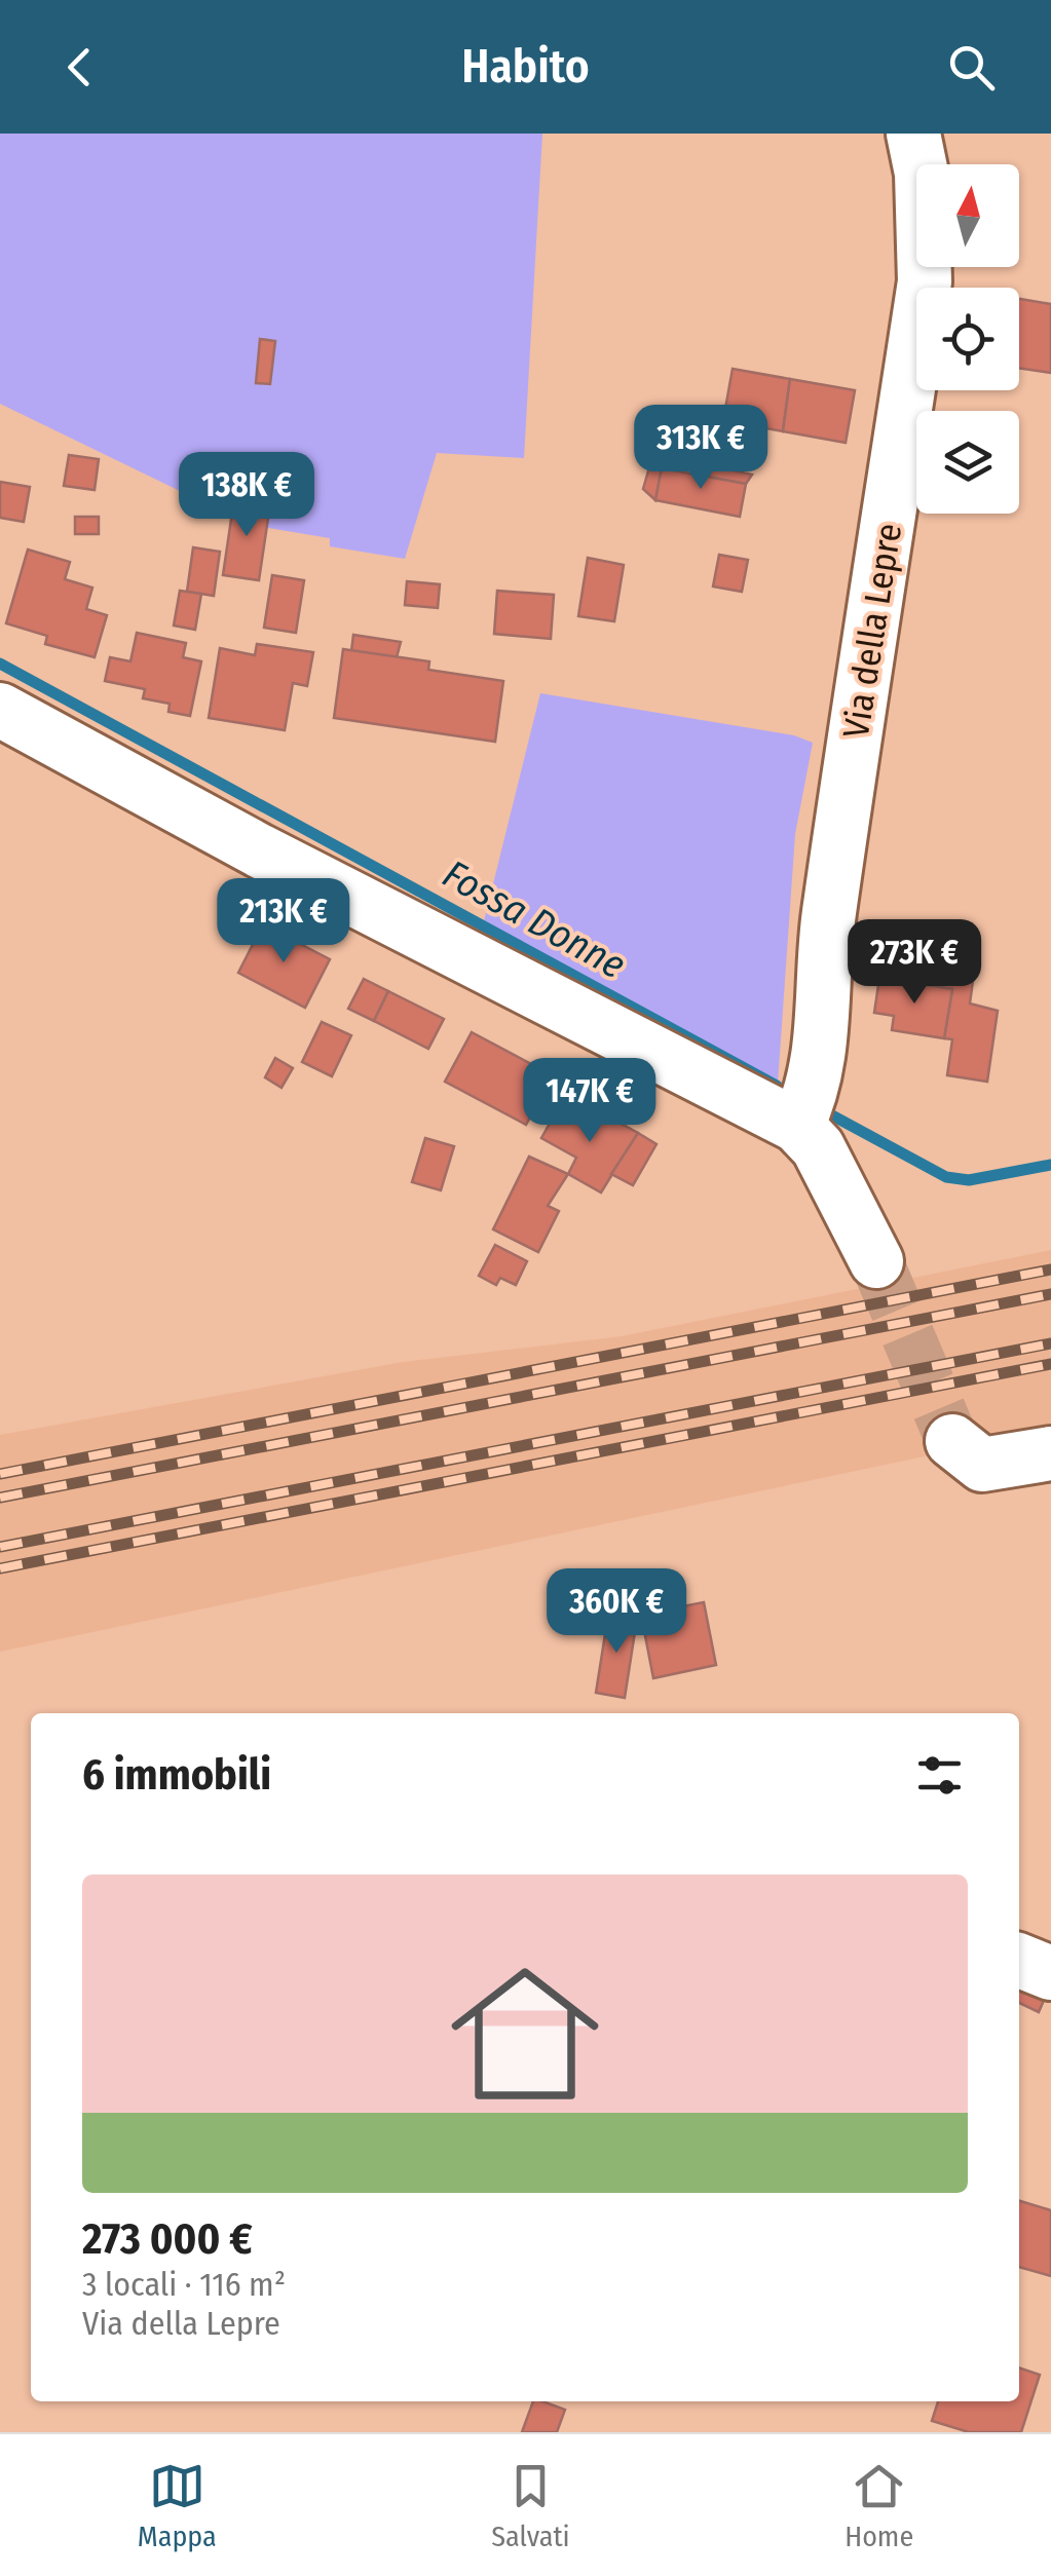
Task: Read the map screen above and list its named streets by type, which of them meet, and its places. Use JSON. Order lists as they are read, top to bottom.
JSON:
{
  "streets": {
    "street": ["Via della Lepre"]
  },
  "water": ["Fossa Donne"],
  "north": "top",
  "page": {
    "header": "Habito",
    "price": [
      "313K €",
      "138K €",
      "213K €",
      "273K €",
      "147K €",
      "360K €"
    ],
    "heading": "6 immobili",
    "list": [
      {
        "name": "273 000 €",
        "note": "3 locali · 116 m² · Via della Lepre"
      }
    ],
    "tabs": ["Mappa", "Salvati", "Home"]
  }
}
